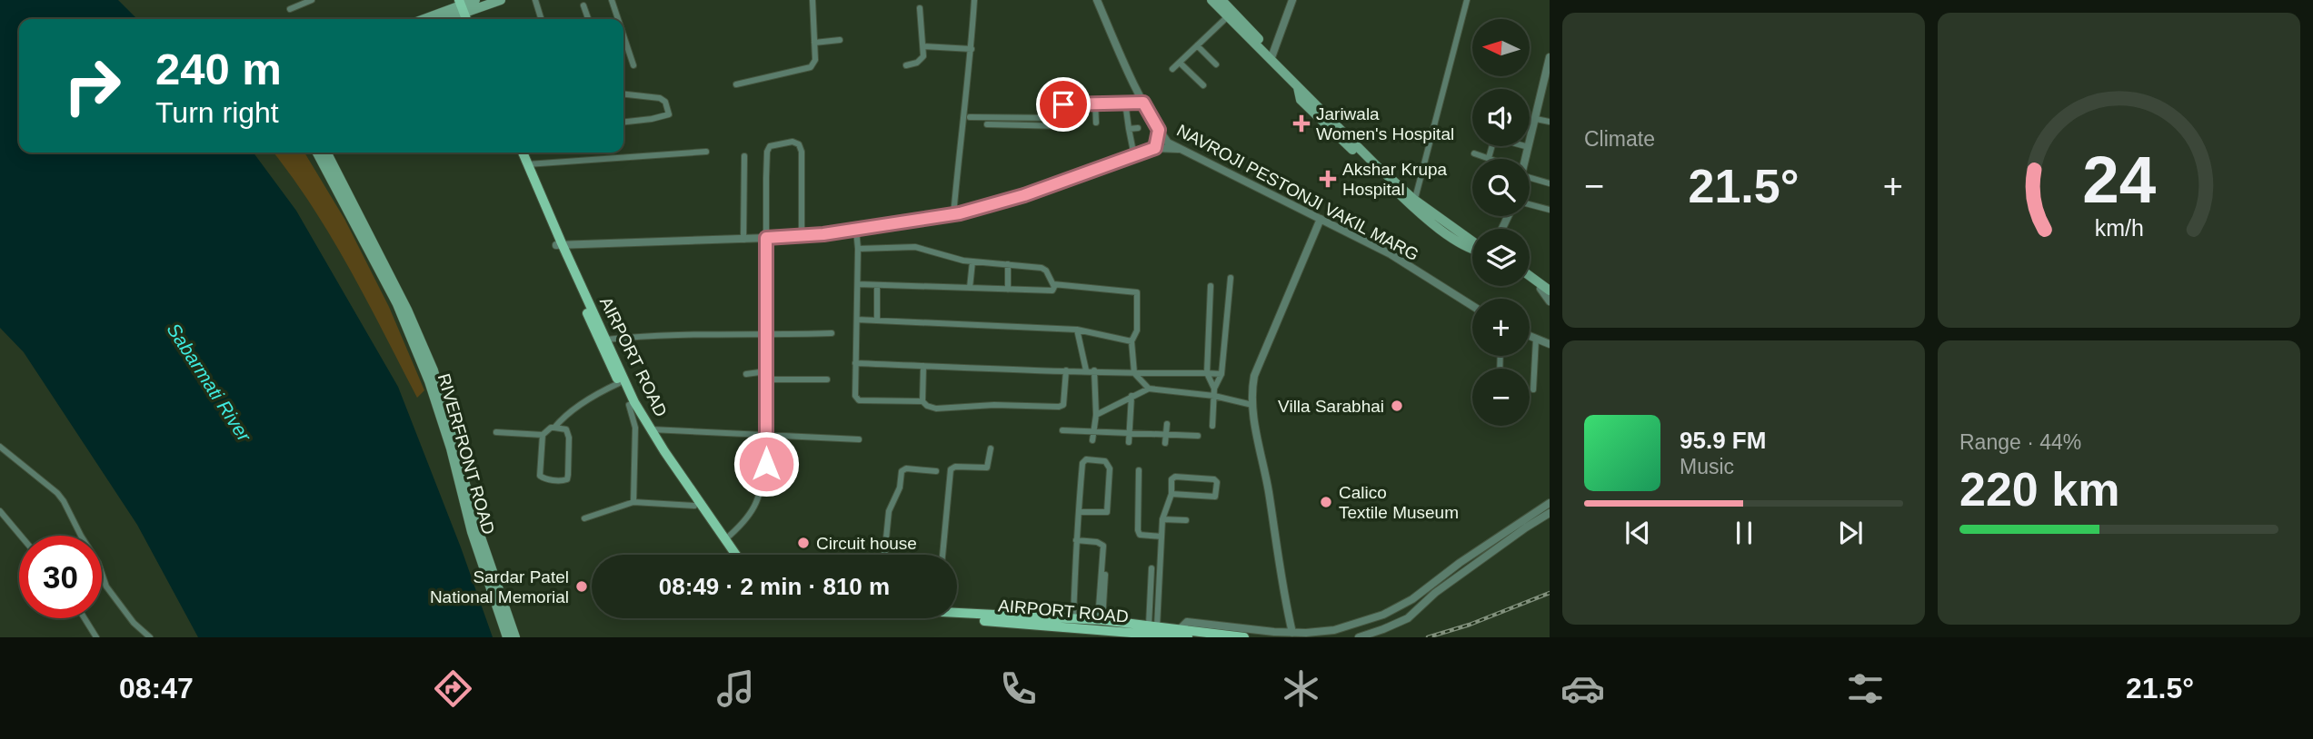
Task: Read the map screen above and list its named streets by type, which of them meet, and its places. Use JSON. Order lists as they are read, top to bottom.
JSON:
{
  "streets": {
    "main road": ["AIRPORT ROAD", "RIVERFRONT ROAD"],
    "street": ["NAVROJI PESTONJI VAKIL MARG"]
  },
  "water": ["Sabarmati River"],
  "places": {
    "health": ["Jariwala Women's Hospital", "Akshar Krupa Hospital"],
    "other": [
      "Villa Sarabhai",
      "Calico Textile Museum",
      "Circuit house",
      "Sardar Patel National Memorial"
    ]
  },
  "north": "left",
  "page": {
    "tile": [
      "Climate",
      ["Range · 44%", "220 km"]
    ],
    "map_buttons": ["+", "−"],
    "turn": ["240 m", "Turn right"],
    "heat": ["−", "21.5°", "+"],
    "song": ["95.9 FM", "Music"],
    "limit": "30",
    "trip": "08:49 · 2 min · 810 m",
    "tabs": ["08:47", "21.5°"],
    "gauge": ["24", "km/h"]
  }
}
